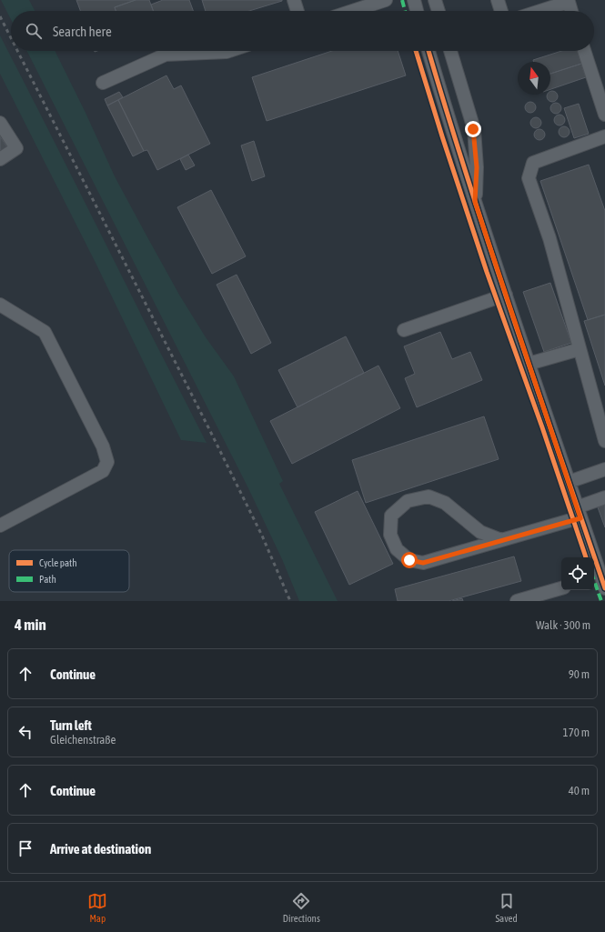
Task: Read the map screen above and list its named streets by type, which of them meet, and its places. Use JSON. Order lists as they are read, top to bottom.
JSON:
{
  "legend": ["Cycle path", "Path"],
  "north": "top",
  "page": {
    "search": "Search here",
    "heading": ["4 min", "Walk · 300 m"],
    "list": [
      ["Continue", "90 m"],
      ["Turn left", "Gleichenstraße", "170 m"],
      ["Continue", "40 m"],
      "Arrive at destination"
    ],
    "nav": ["Map", "Directions", "Saved"]
  }
}
